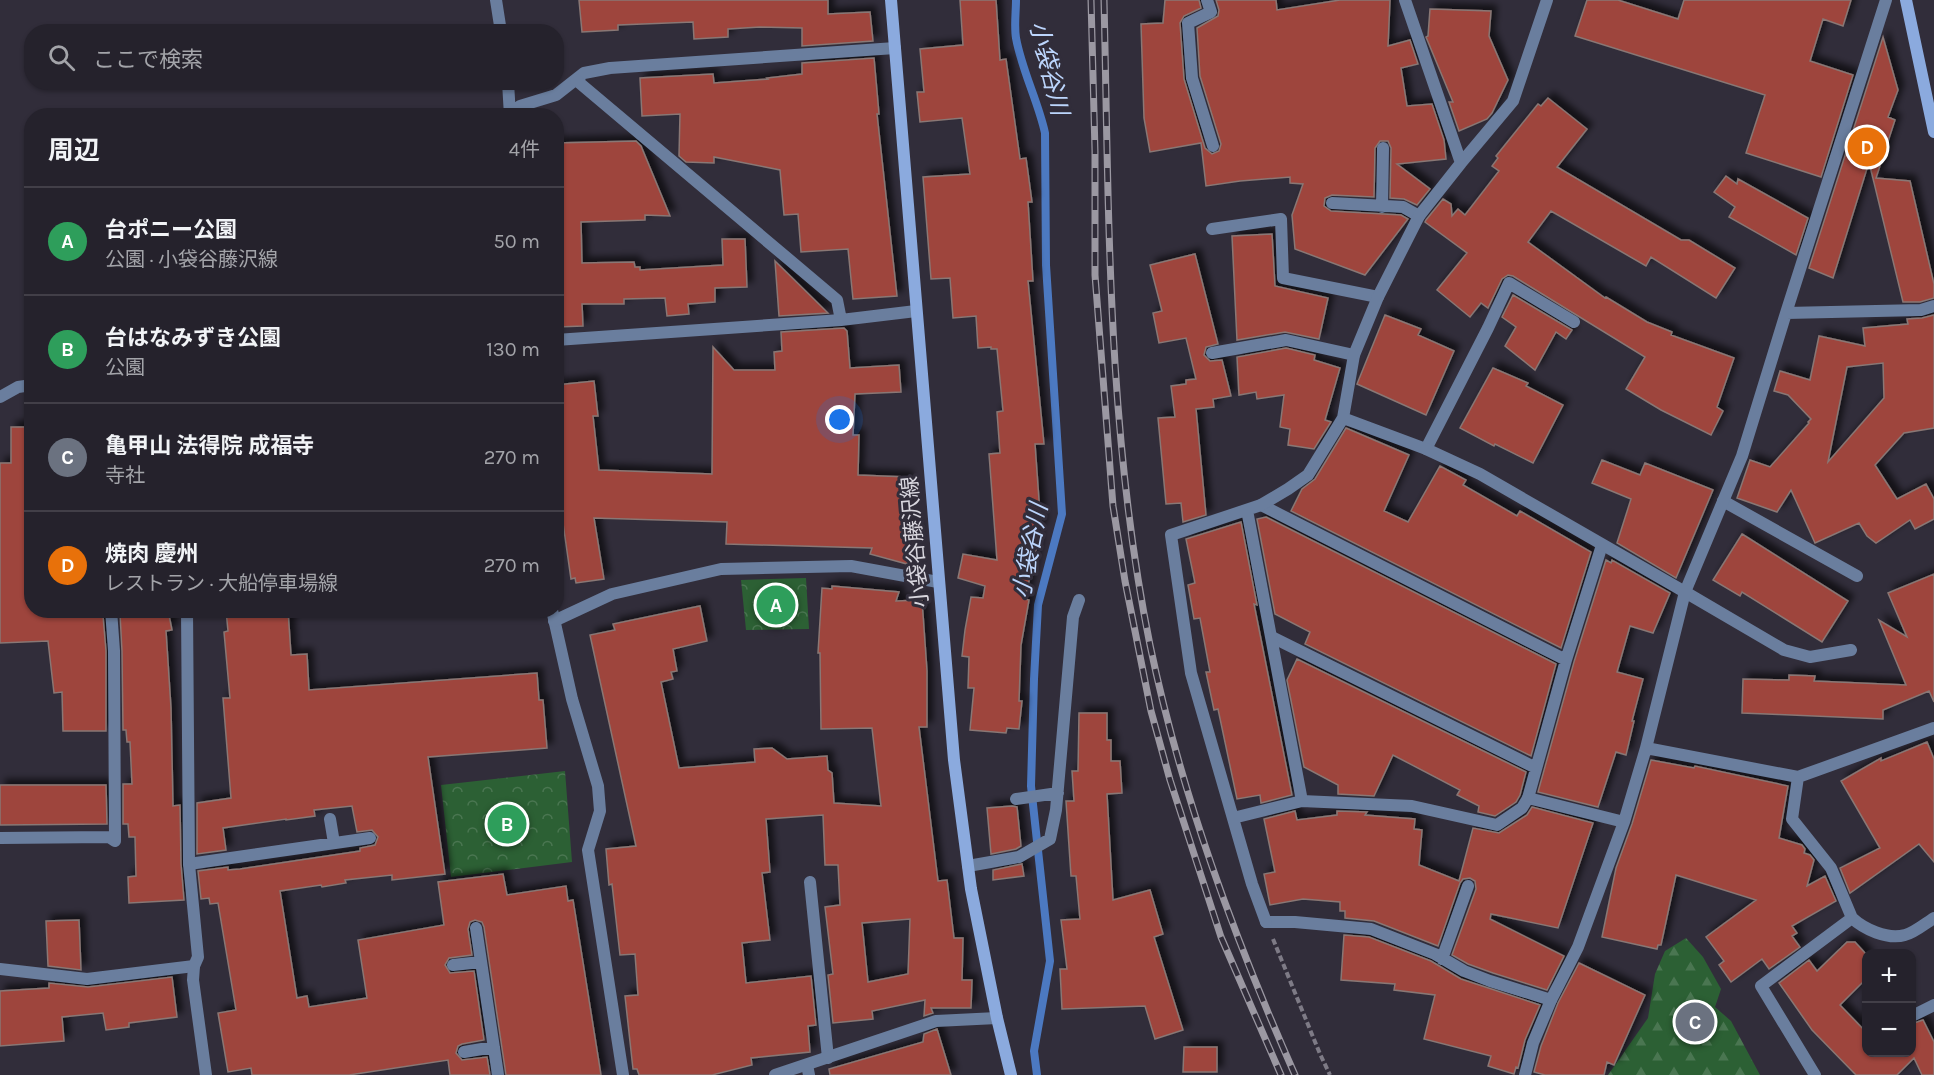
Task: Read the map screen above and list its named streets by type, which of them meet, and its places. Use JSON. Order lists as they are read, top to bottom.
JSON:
{
  "streets": {
    "main road": ["小袋谷藤沢線"]
  },
  "water": ["小袋谷川"],
  "page": {
    "search": "ここで検索",
    "heading": ["周辺", "4件"],
    "pins": [
      "D",
      "A",
      "B",
      "C"
    ],
    "list": [
      {
        "mark": "A",
        "name": "台ポニー公園",
        "note": "公園 · 小袋谷藤沢線",
        "value": "50 m"
      },
      {
        "mark": "B",
        "name": "台はなみずき公園",
        "note": "公園",
        "value": "130 m"
      },
      {
        "mark": "C",
        "name": "亀甲山 法得院 成福寺",
        "note": "寺社",
        "value": "270 m"
      },
      {
        "mark": "D",
        "name": "焼肉 慶州",
        "note": "レストラン · 大船停車場線",
        "value": "270 m"
      }
    ],
    "map_buttons": ["+", "−"]
  }
}
